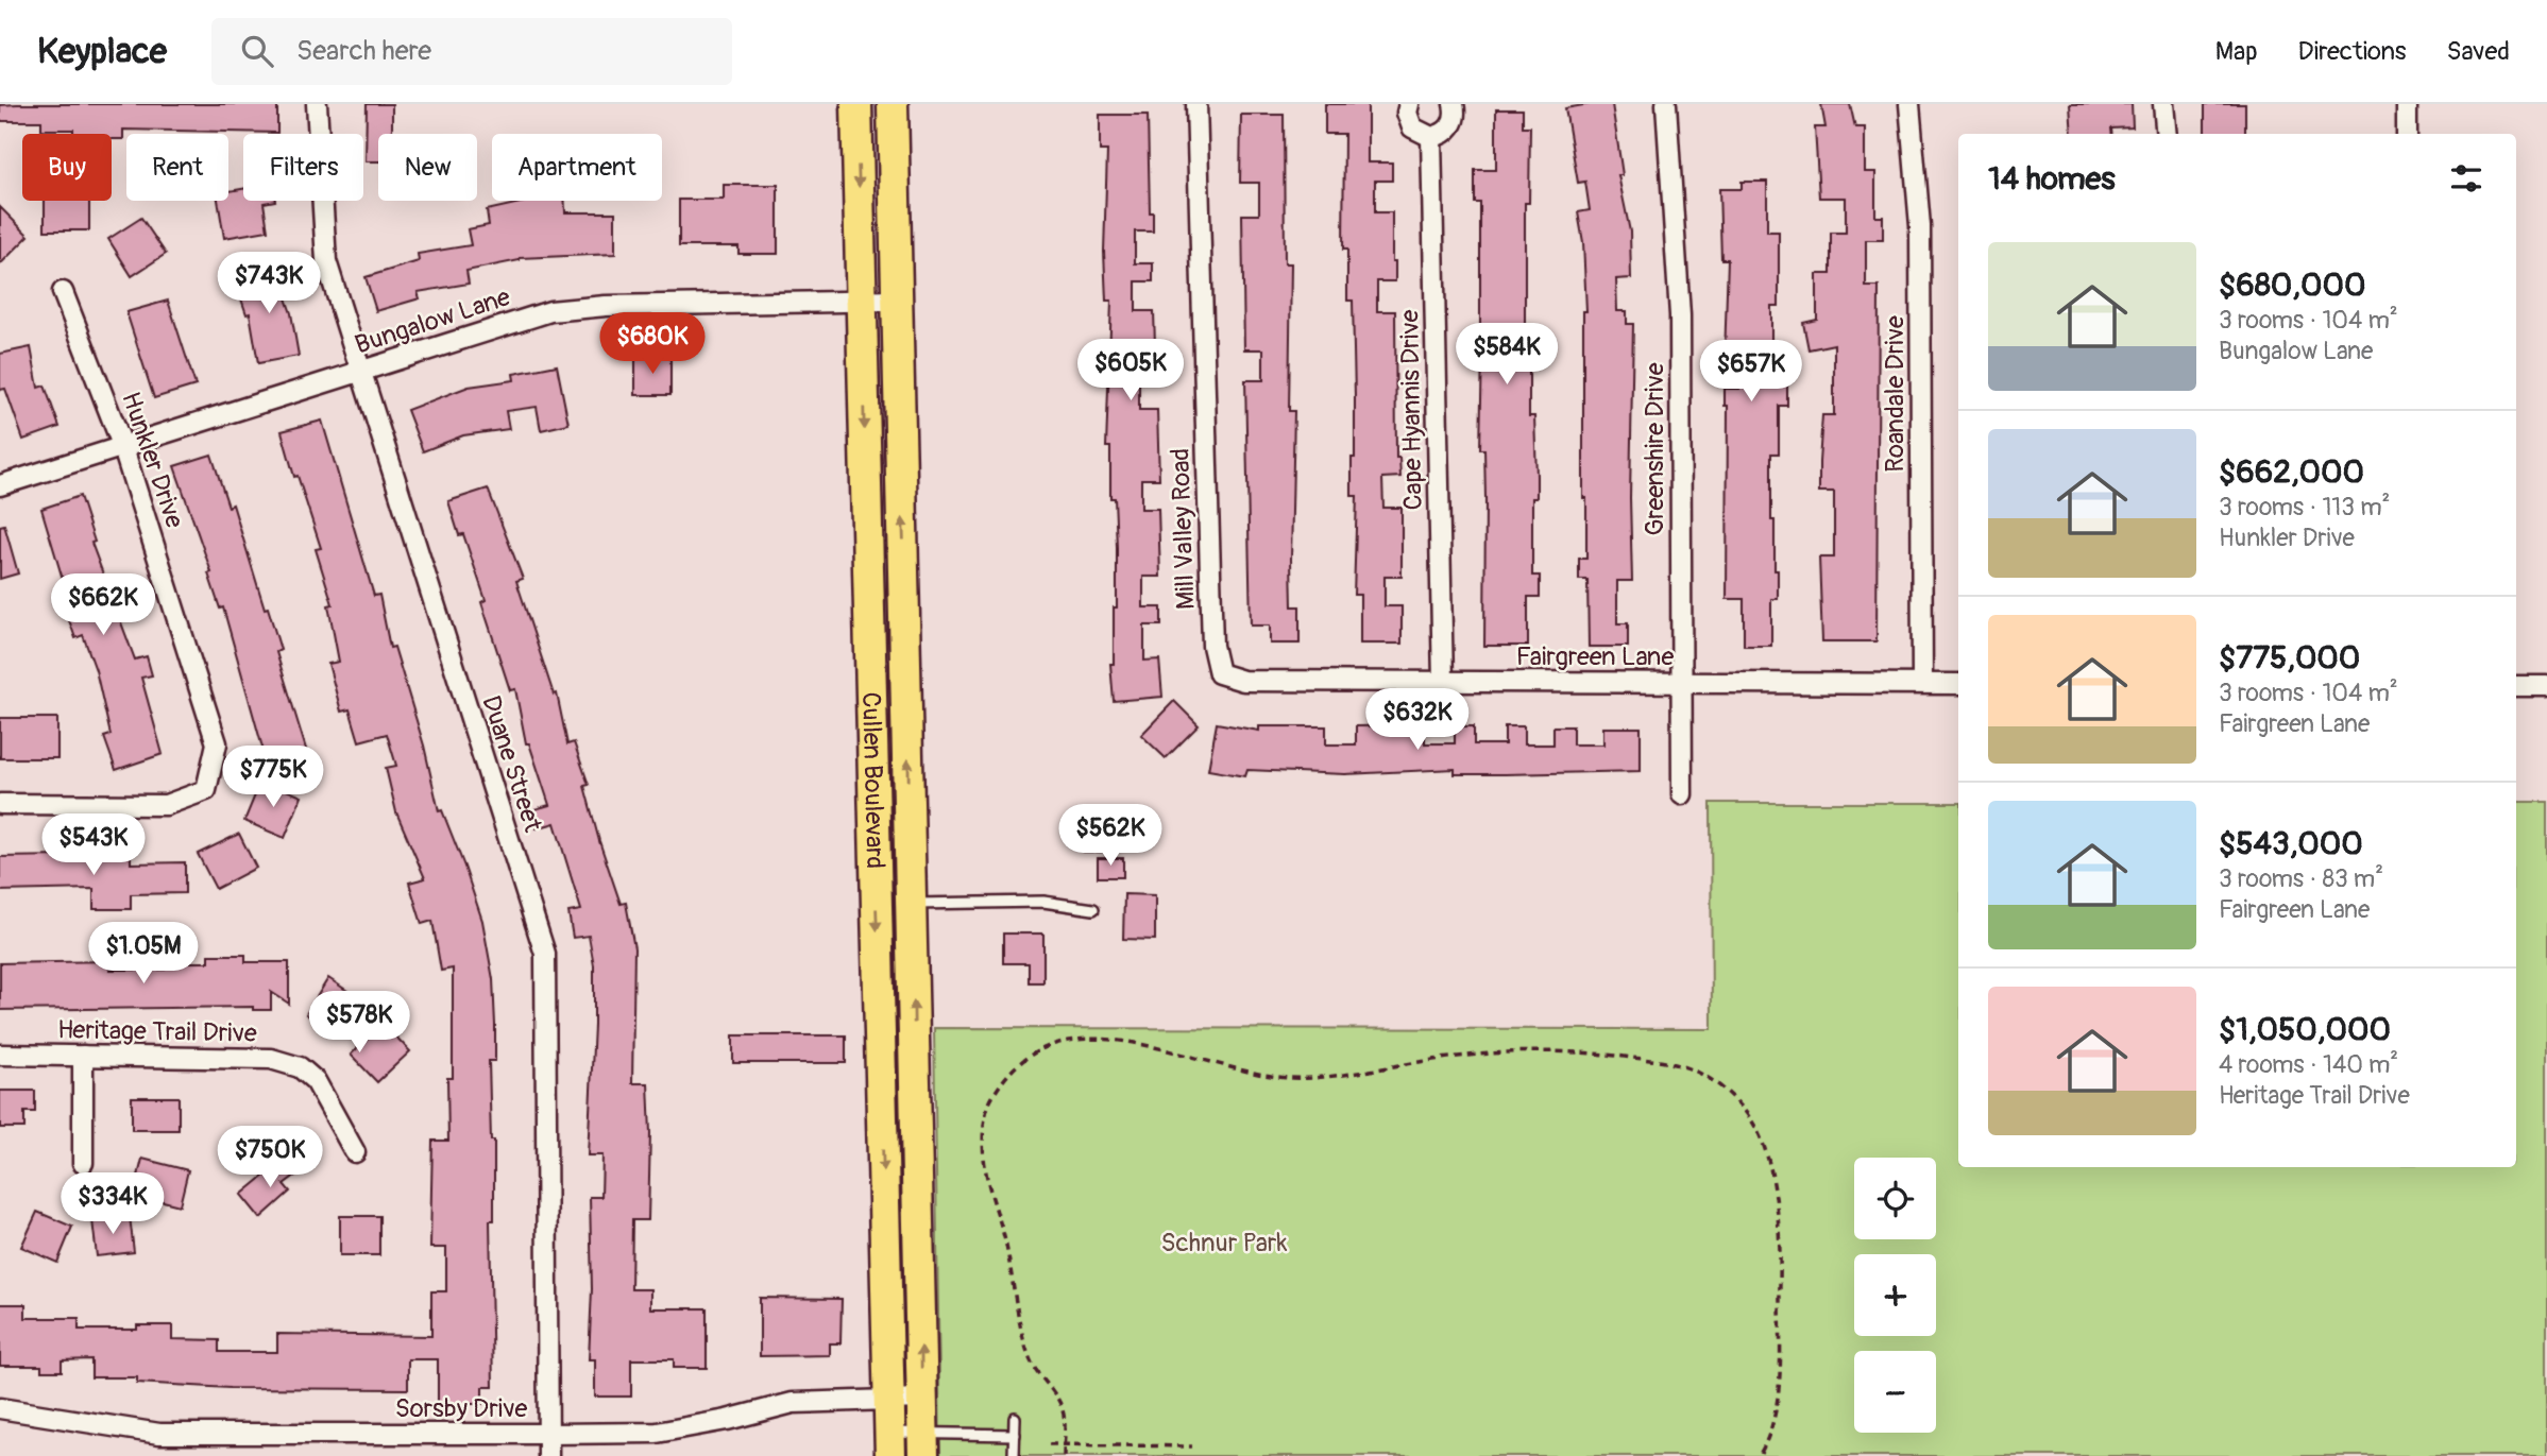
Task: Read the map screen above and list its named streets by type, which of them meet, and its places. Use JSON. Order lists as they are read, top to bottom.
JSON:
{
  "streets": {
    "main road": ["Cullen Boulevard"],
    "street": [
      "Bungalow Lane",
      "Roandale Drive",
      "Cape Hyannis Drive",
      "Greenshire Drive",
      "Hunkler Drive",
      "Mill Valley Road",
      "Fairgreen Lane",
      "Duane Street",
      "Heritage Trail Drive",
      "Sorsby Drive"
    ]
  },
  "crossings": [
    ["Bungalow Lane", "Hunkler Drive"],
    ["Bungalow Lane", "Duane Street"],
    ["Bungalow Lane", "Cullen Boulevard"],
    ["Roandale Drive", "Fairgreen Lane"],
    ["Cape Hyannis Drive", "Fairgreen Lane"],
    ["Greenshire Drive", "Fairgreen Lane"],
    ["Mill Valley Road", "Fairgreen Lane"],
    ["Duane Street", "Sorsby Drive"],
    ["Cullen Boulevard", "Sorsby Drive"]
  ],
  "parks": ["Schnur Park"],
  "page": {
    "header": "Keyplace",
    "search": "Search here",
    "nav": ["Map", "Directions", "Saved"],
    "chip": [
      "Buy",
      "Rent",
      "Filters",
      "New",
      "Apartment"
    ],
    "heading": "14 homes",
    "list": [
      {
        "name": "$680,000",
        "note": "3 rooms · 104 m² · Bungalow Lane"
      },
      {
        "name": "$662,000",
        "note": "3 rooms · 113 m² · Hunkler Drive"
      },
      {
        "name": "$775,000",
        "note": "3 rooms · 104 m² · Fairgreen Lane"
      },
      {
        "name": "$543,000",
        "note": "3 rooms · 83 m² · Fairgreen Lane"
      },
      {
        "name": "$1,050,000",
        "note": "4 rooms · 140 m² · Heritage Trail Drive"
      }
    ],
    "price": [
      "$743K",
      "$680K",
      "$584K",
      "$605K",
      "$657K",
      "$662K",
      "$632K",
      "$775K",
      "$562K",
      "$543K",
      "$1.05M",
      "$578K",
      "$750K",
      "$334K"
    ],
    "map_buttons": ["+", "−"]
  }
}
